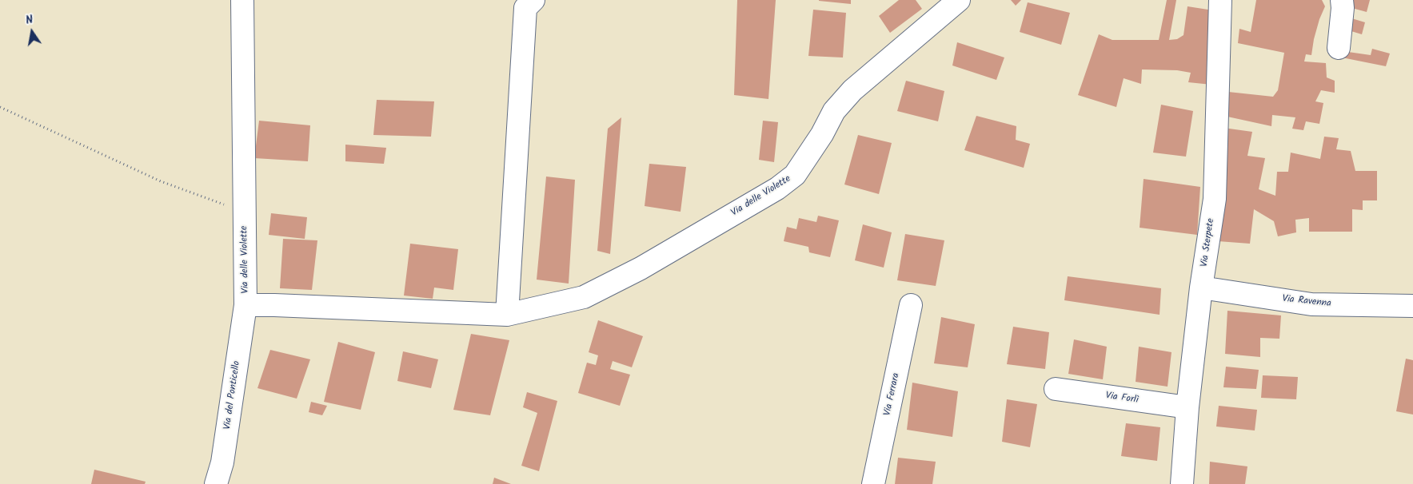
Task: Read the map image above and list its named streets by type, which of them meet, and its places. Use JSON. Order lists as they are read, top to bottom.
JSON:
{
  "streets": {
    "street": [
      "Via delle Violette",
      "Via Sterpete",
      "Via Ravenna",
      "Via Ferrara",
      "Via del Ponticello",
      "Via Forlì"
    ]
  },
  "crossings": [
    ["Via delle Violette", "Via del Ponticello"],
    ["Via Sterpete", "Via Ravenna"],
    ["Via Sterpete", "Via Forlì"]
  ],
  "north": "top"
}
